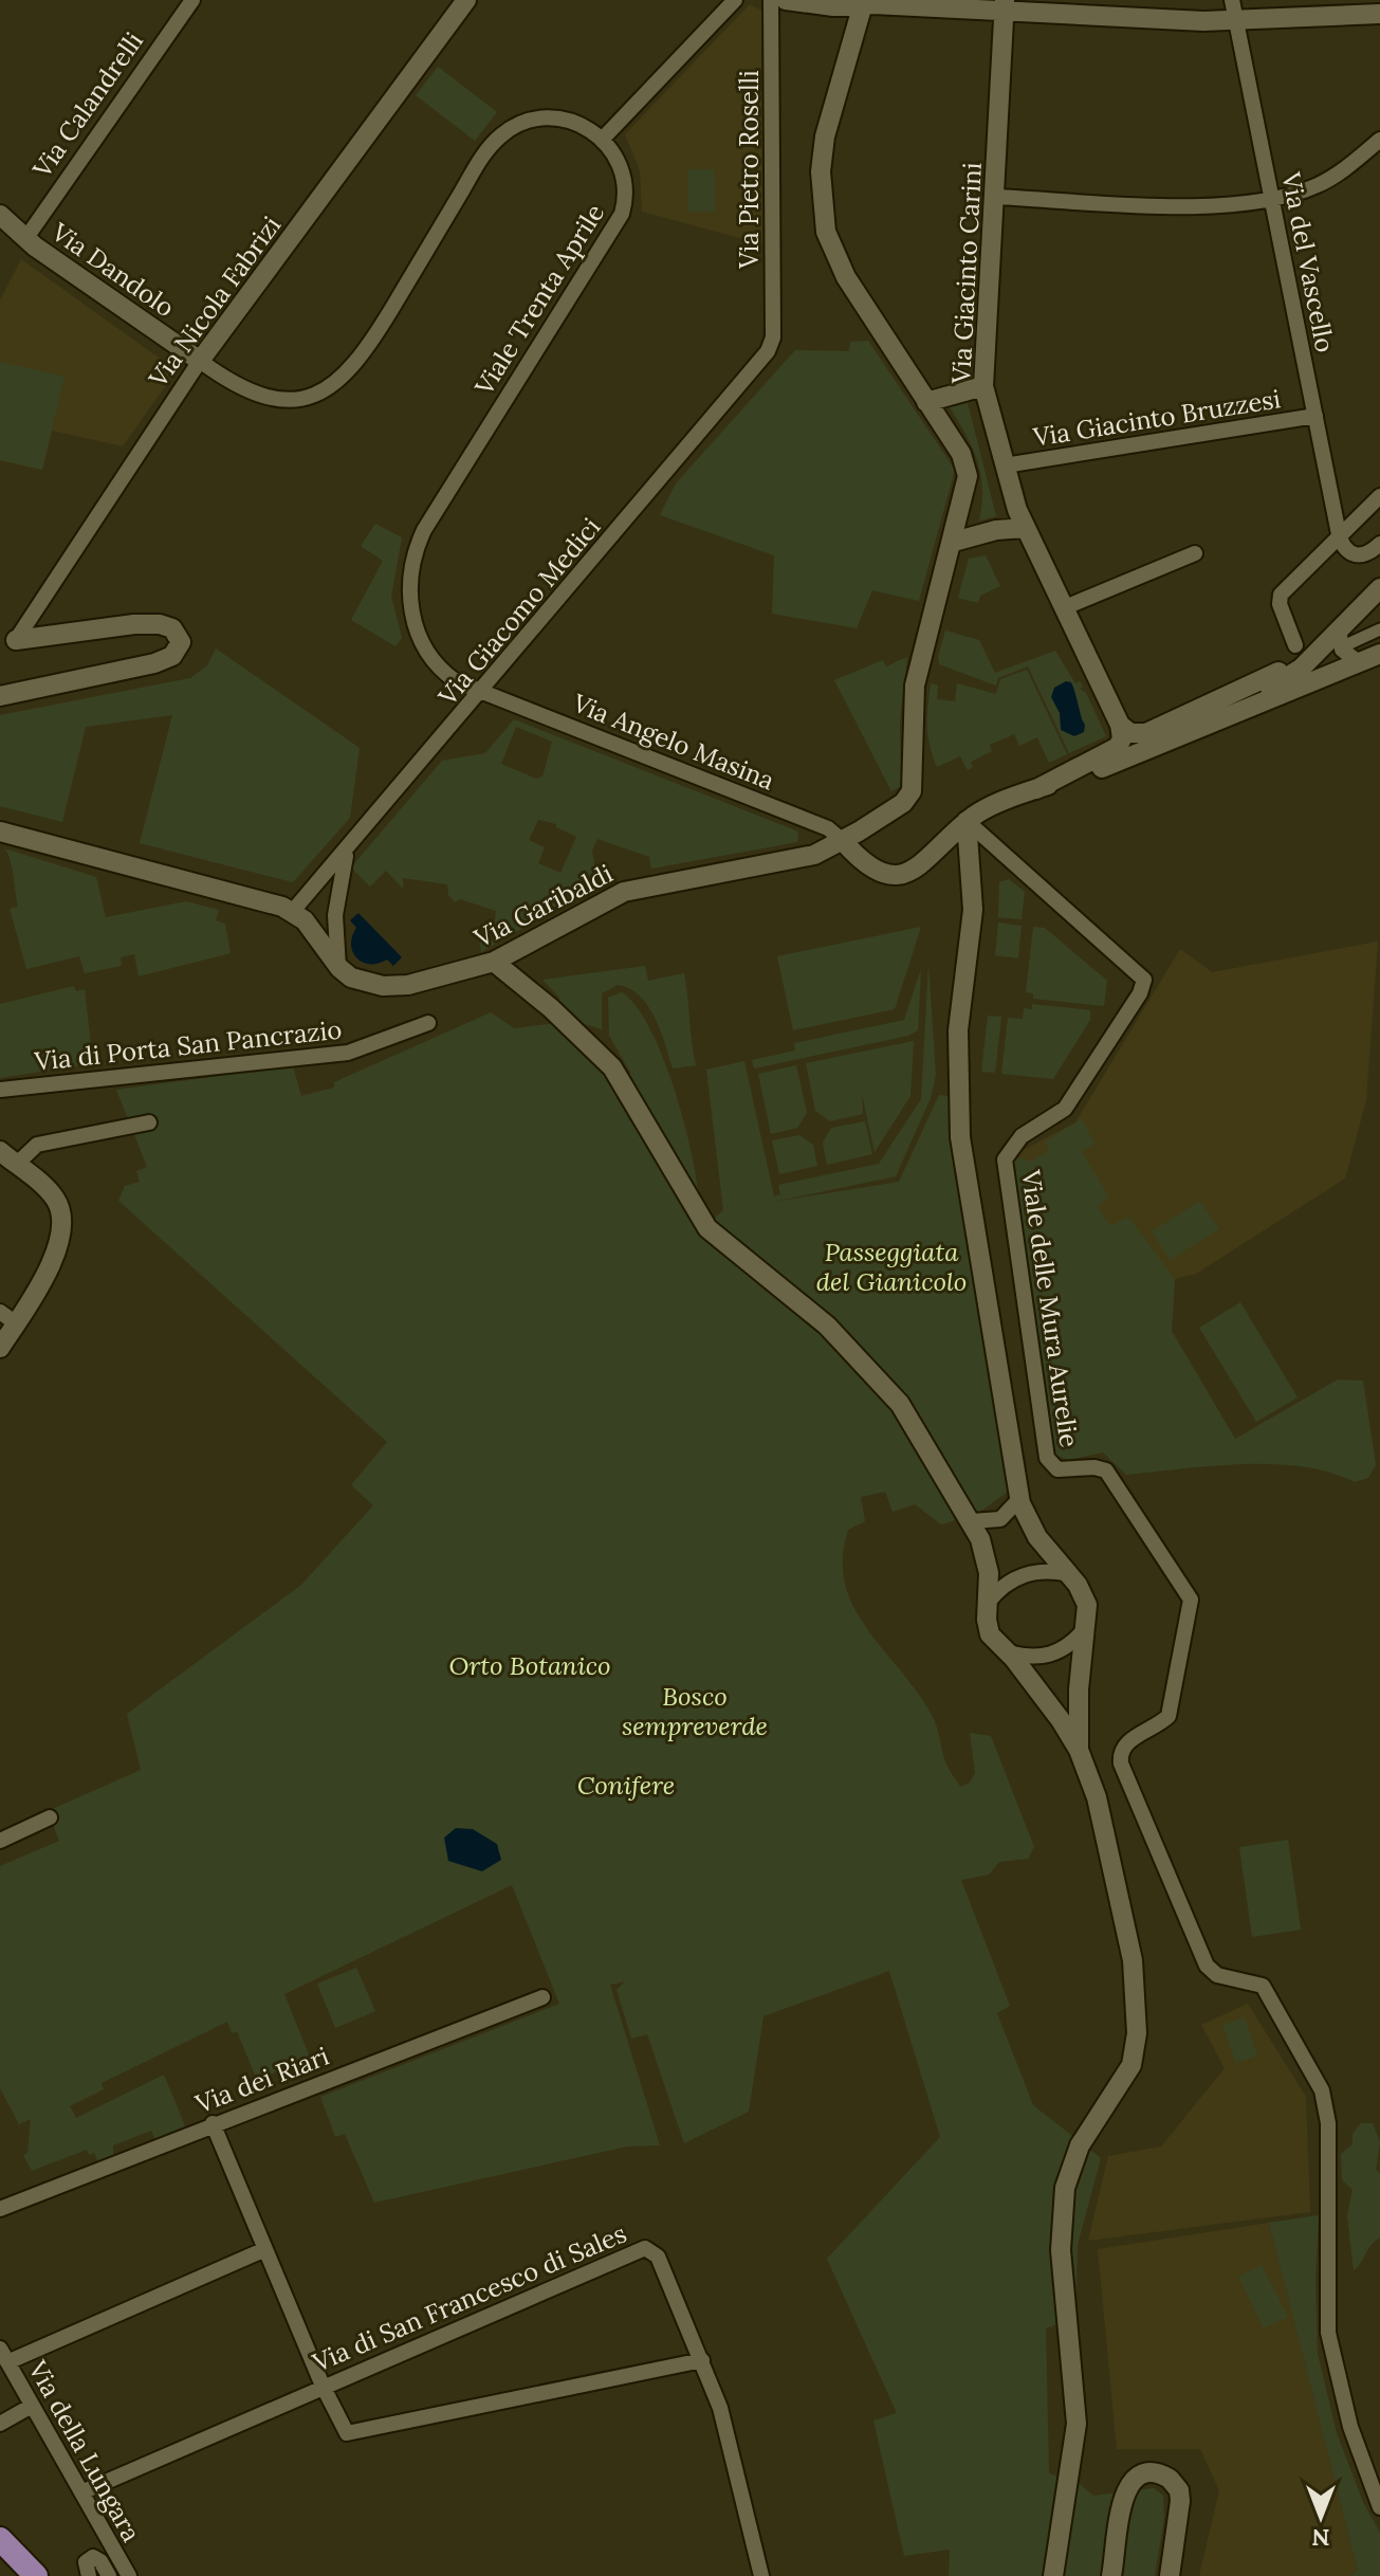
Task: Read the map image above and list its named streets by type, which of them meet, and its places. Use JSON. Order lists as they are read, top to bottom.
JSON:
{
  "streets": {
    "street": [
      "Via Calandrelli",
      "Via Pietro Roselli",
      "Via del Vascello",
      "Via Dandolo",
      "Via Giacinto Carini",
      "Viale Trenta Aprile",
      "Via Nicola Fabrizi",
      "Via Giacinto Bruzzesi",
      "Via Giacomo Medici",
      "Via Angelo Masina",
      "Via Garibaldi",
      "Via di Porta San Pancrazio",
      "Viale delle Mura Aurelie",
      "Via dei Riari",
      "Via di San Francesco di Sales",
      "Via della Lungara"
    ]
  },
  "crossings": [
    ["Via Calandrelli", "Via Dandolo"],
    ["Via Pietro Roselli", "Via Giacomo Medici"],
    ["Via del Vascello", "Via Giacinto Bruzzesi"],
    ["Via Dandolo", "Via Nicola Fabrizi"],
    ["Via Giacinto Carini", "Via Giacinto Bruzzesi"],
    ["Viale Trenta Aprile", "Via Giacomo Medici"],
    ["Viale Trenta Aprile", "Via Angelo Masina"],
    ["Via Giacomo Medici", "Via Angelo Masina"],
    ["Via Angelo Masina", "Via Garibaldi"],
    ["Via di San Francesco di Sales", "Via della Lungara"]
  ],
  "parks": [
    "Passeggiata del Gianicolo",
    "Orto Botanico",
    "Bosco sempreverde",
    "Conifere"
  ],
  "north": "bottom"
}
